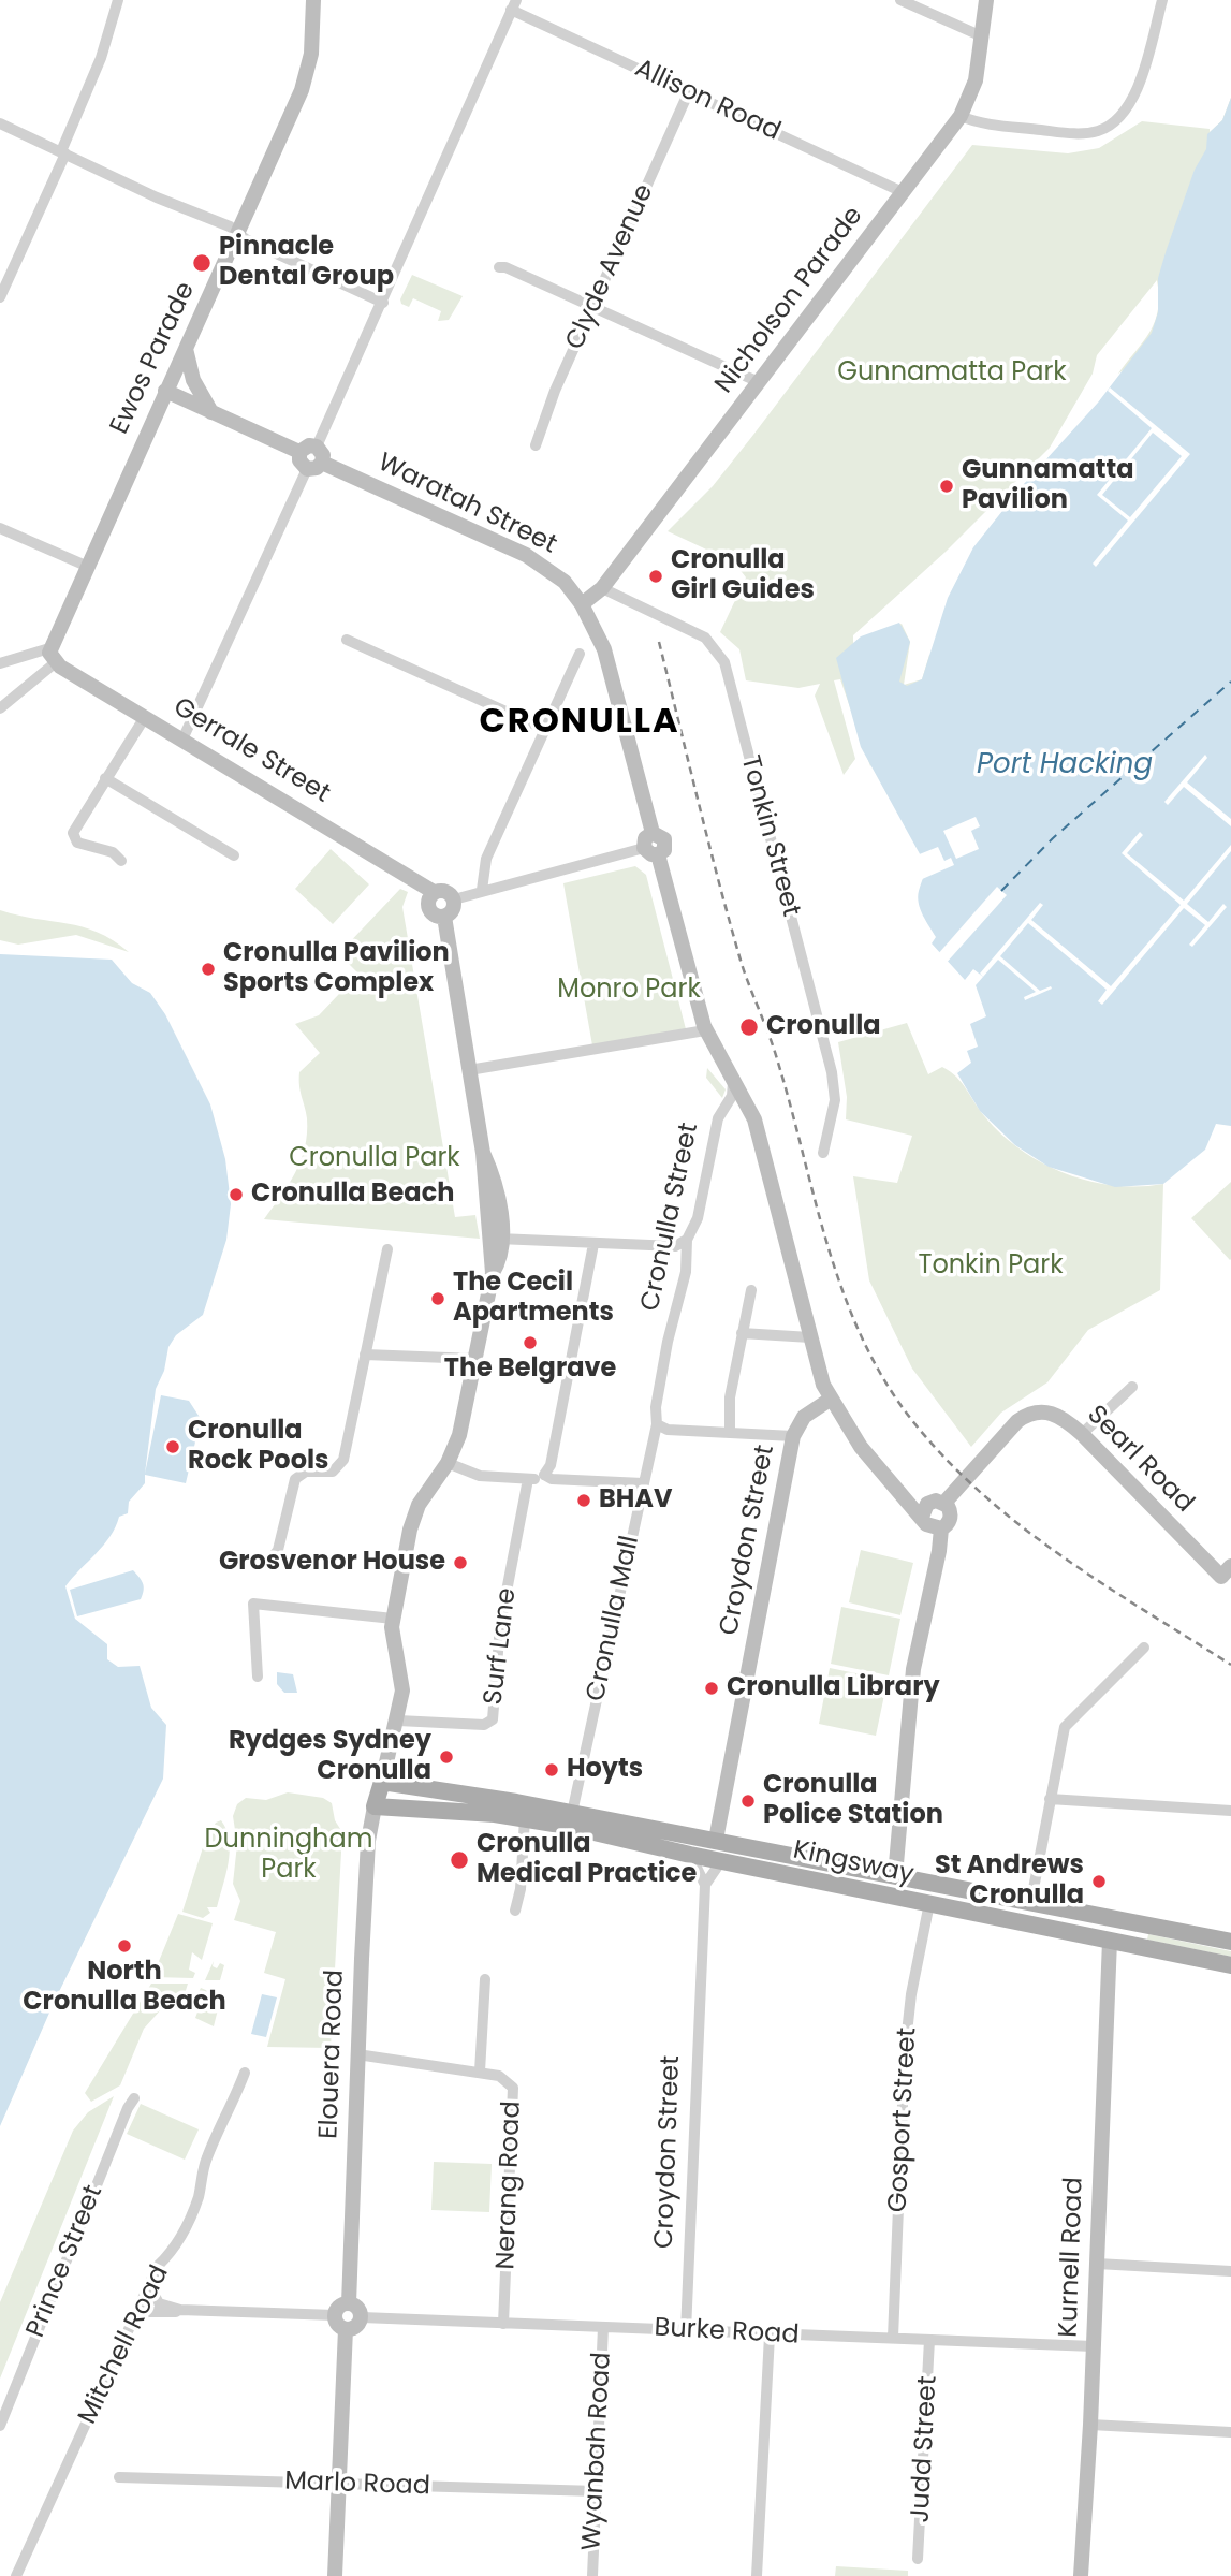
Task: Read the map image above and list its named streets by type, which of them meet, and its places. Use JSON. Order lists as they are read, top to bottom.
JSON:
{
  "streets": {
    "main road": ["Kingsway"],
    "street": [
      "Allison Road",
      "Clyde Avenue",
      "Nicholson Parade",
      "Ewos Parade",
      "Waratah Street",
      "Gerrale Street",
      "Tonkin Street",
      "Cronulla Street",
      "Searl Road",
      "Croydon Street",
      "Cronulla Mall",
      "Surf Lane",
      "Elouera Road",
      "Gosport Street",
      "Nerang Road",
      "Kurnell Road",
      "Prince Street",
      "Burke Road",
      "Mitchell Road",
      "Judd Street",
      "Wyanbah Road",
      "Marlo Road"
    ]
  },
  "crossings": [
    ["Allison Road", "Clyde Avenue"],
    ["Allison Road", "Nicholson Parade"],
    ["Nicholson Parade", "Waratah Street"],
    ["Nicholson Parade", "Tonkin Street"],
    ["Ewos Parade", "Gerrale Street"],
    ["Cronulla Street", "Cronulla Mall"],
    ["Croydon Street", "Kingsway"],
    ["Croydon Street", "Burke Road"],
    ["Cronulla Mall", "Kingsway"],
    ["Kingsway", "Elouera Road"],
    ["Kingsway", "Gosport Street"],
    ["Kingsway", "Kurnell Road"],
    ["Elouera Road", "Burke Road"],
    ["Gosport Street", "Burke Road"],
    ["Nerang Road", "Burke Road"],
    ["Kurnell Road", "Burke Road"],
    ["Burke Road", "Judd Street"],
    ["Burke Road", "Wyanbah Road"],
    ["Wyanbah Road", "Marlo Road"]
  ],
  "districts": ["CRONULLA"],
  "water": ["Port Hacking"],
  "parks": [
    "Gunnamatta Park",
    "Monro Park",
    "Cronulla Park",
    "Tonkin Park",
    "Dunningham Park"
  ],
  "places": [
    "Pinnacle Dental Group",
    "Gunnamatta Pavilion",
    "Cronulla Girl Guides",
    "Cronulla Pavilion Sports Complex",
    "Cronulla",
    "Cronulla Beach",
    "The Cecil Apartments",
    "The Belgrave",
    "Cronulla Rock Pools",
    "BHAV",
    "Grosvenor House",
    "Cronulla Library",
    "Rydges Sydney Cronulla",
    "Hoyts",
    "Cronulla Police Station",
    "Cronulla Medical Practice",
    "St Andrews Cronulla",
    "North Cronulla Beach"
  ]
}
